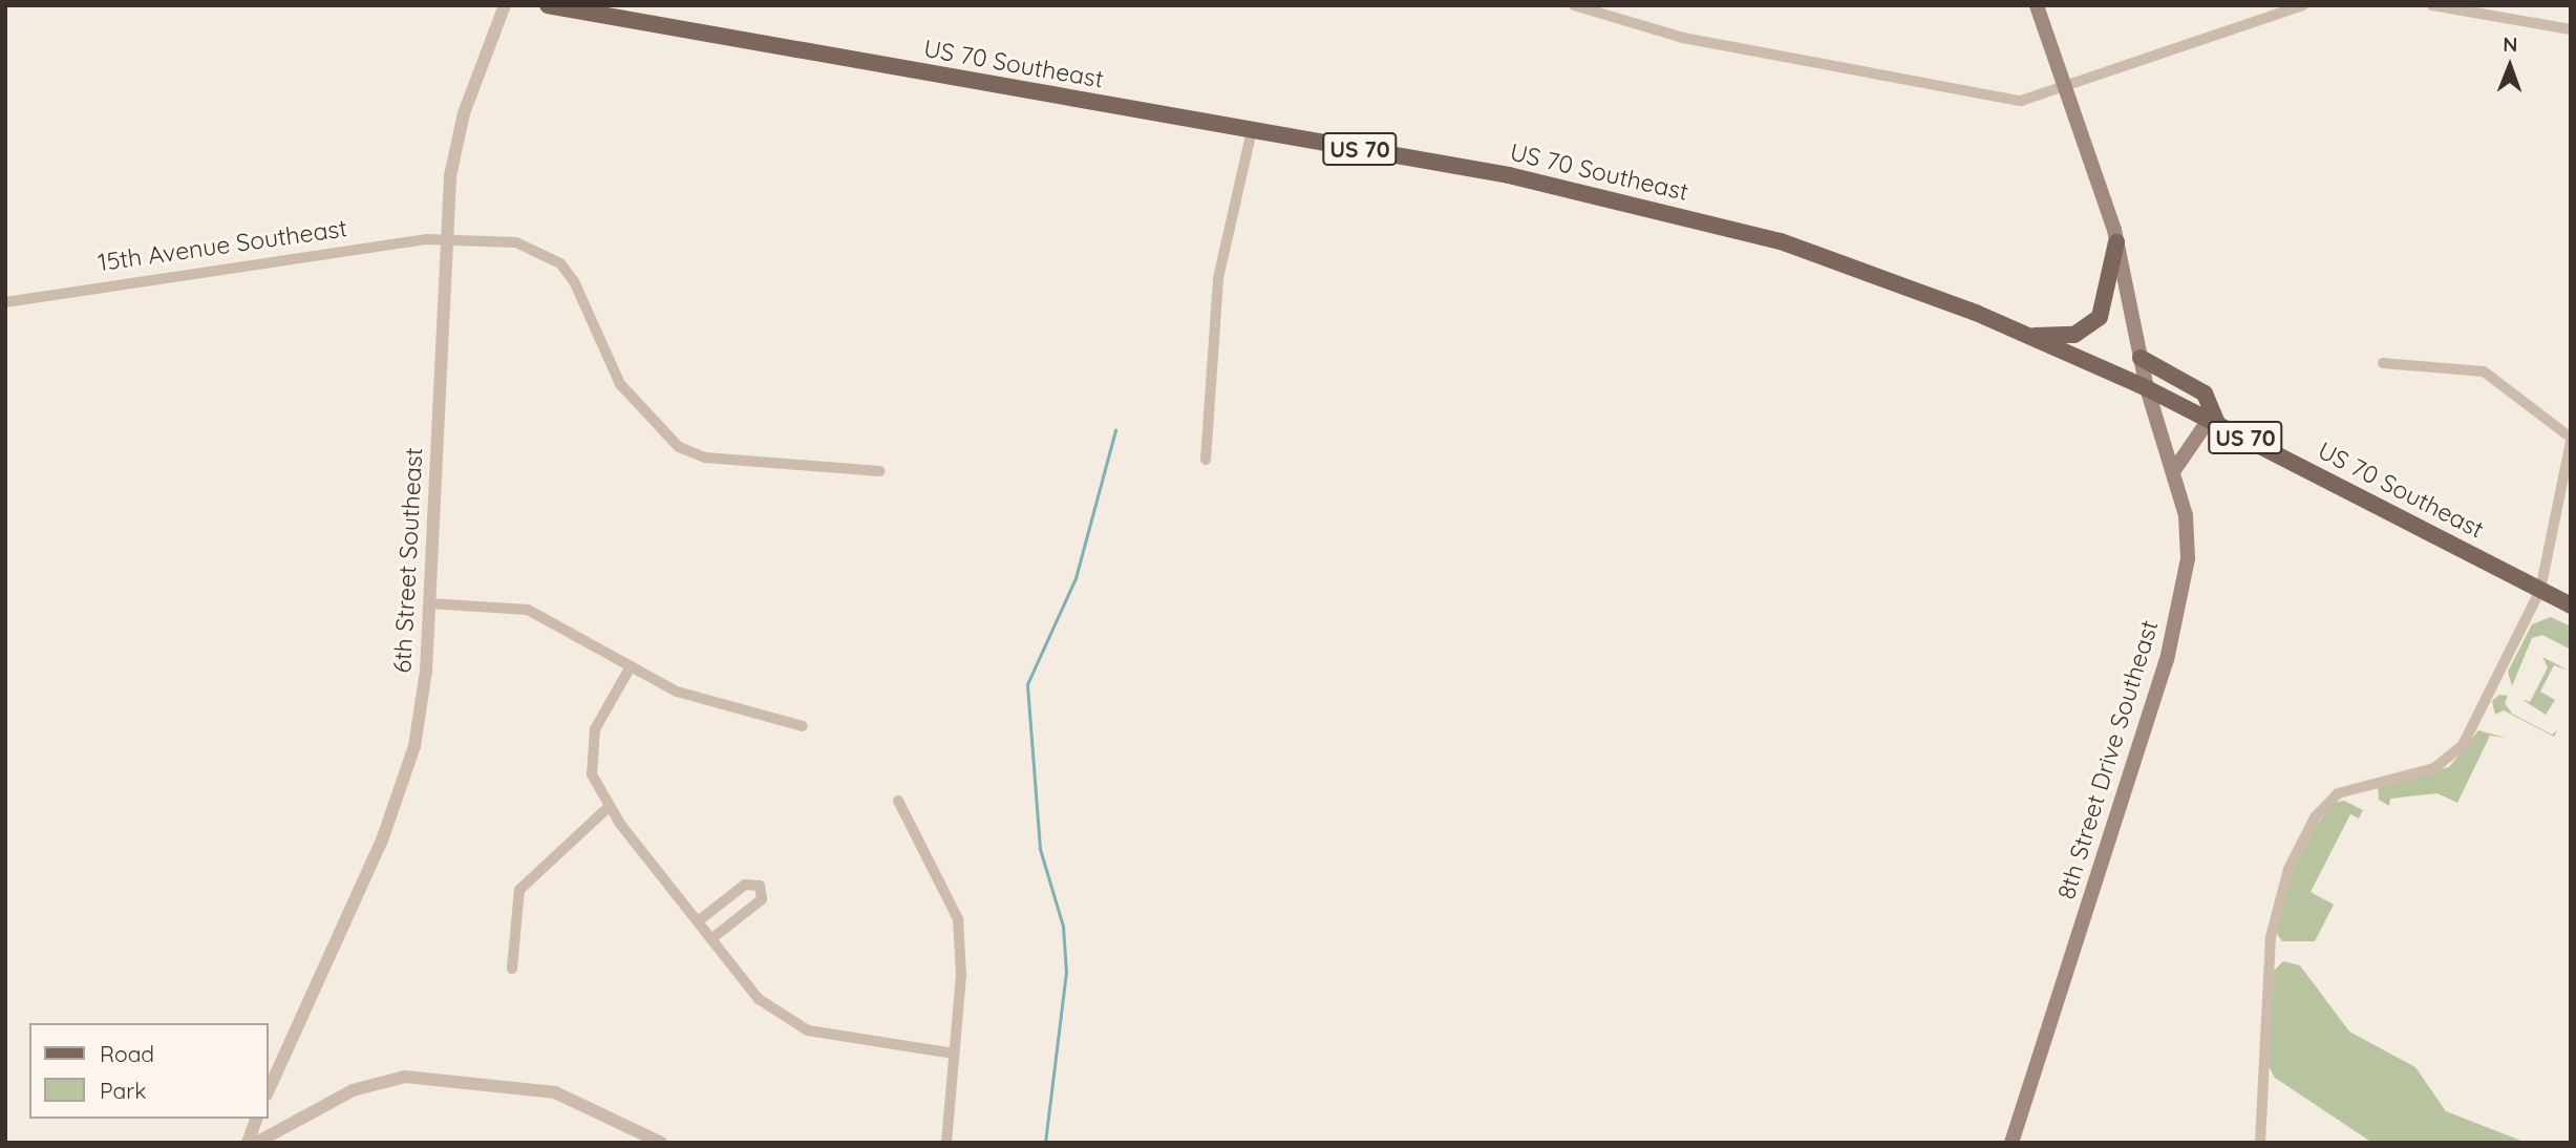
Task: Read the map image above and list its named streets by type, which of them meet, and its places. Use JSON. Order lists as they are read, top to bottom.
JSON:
{
  "streets": {
    "main road": ["US 70 Southeast", "US 70", "8th Street Drive Southeast"],
    "street": ["15th Avenue Southeast", "6th Street Southeast"]
  },
  "crossings": [
    ["US 70 Southeast", "8th Street Drive Southeast"],
    ["15th Avenue Southeast", "6th Street Southeast"]
  ],
  "legend": ["Road", "Park"],
  "north": "top"
}
